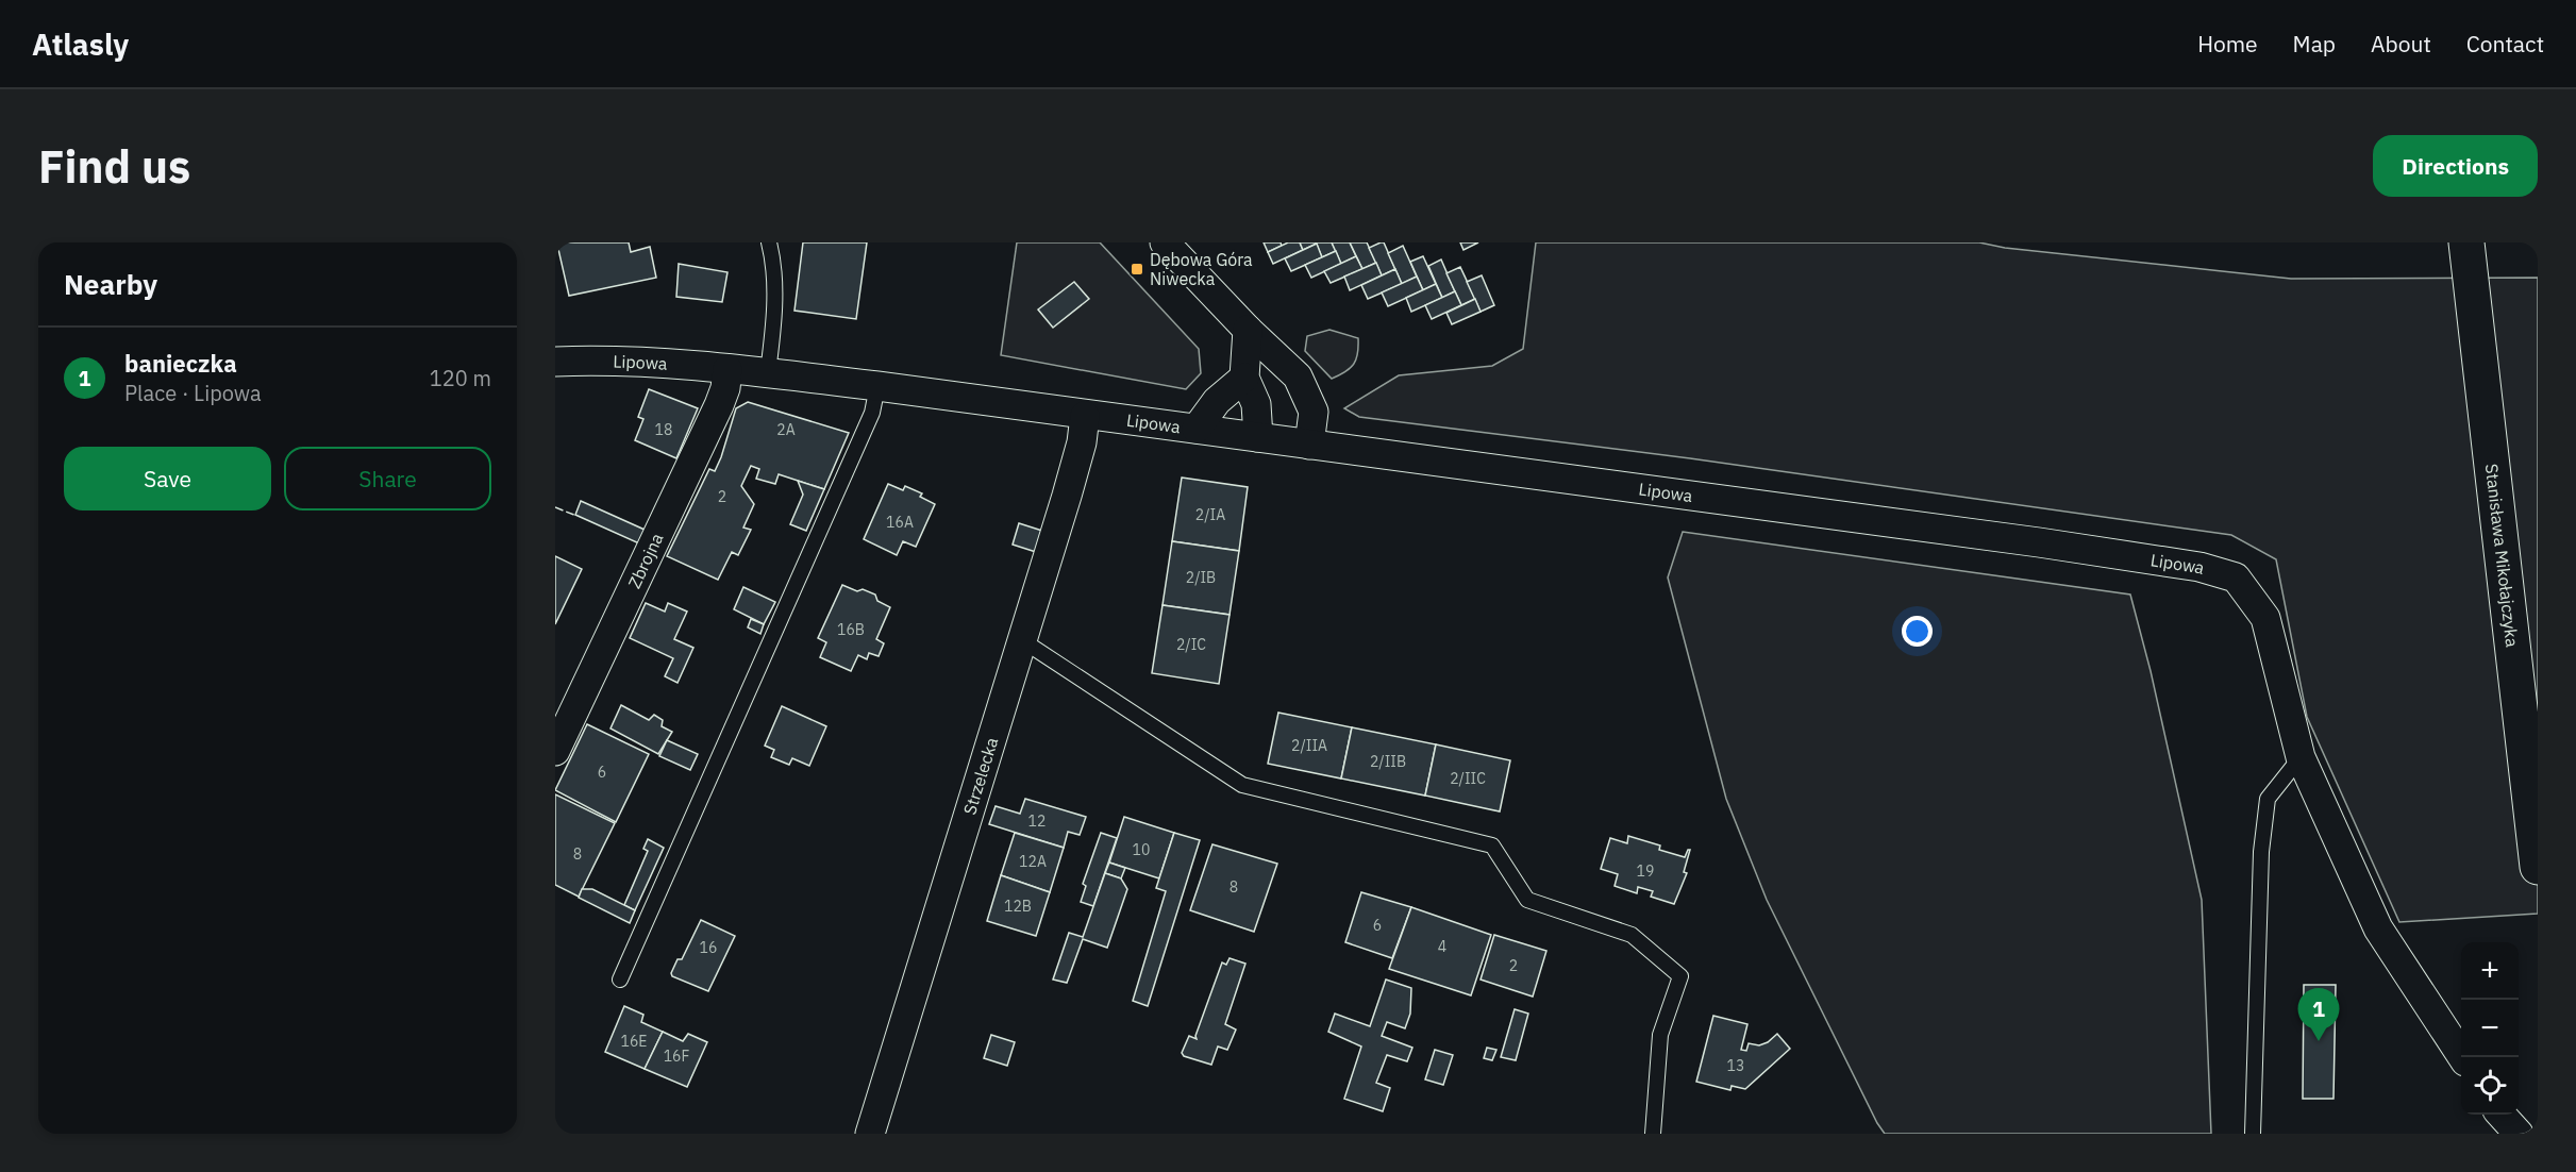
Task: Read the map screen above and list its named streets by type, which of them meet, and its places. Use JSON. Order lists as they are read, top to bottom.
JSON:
{
  "streets": {
    "street": [
      "Lipowa",
      "Stanisława Mikołajczyka",
      "Zbrojna",
      "Strzelecka"
    ]
  },
  "crossings": [
    ["Lipowa", "Zbrojna"],
    ["Lipowa", "Strzelecka"]
  ],
  "places": {
    "transit": ["Dębowa Góra Niwecka"]
  },
  "house_numbers": [
    "18",
    "2A",
    "2",
    "2/IA",
    "16A",
    "2/IB",
    "16B",
    "2/IC",
    "2/IIA",
    "2/IIB",
    "6",
    "2/IIC",
    "12",
    "10",
    "8",
    "12A",
    "19",
    "8",
    "12B",
    "6",
    "4",
    "16",
    "2",
    "16E",
    "16F",
    "13"
  ],
  "page": {
    "header": "Atlasly",
    "nav": [
      "Home",
      "Map",
      "About",
      "Contact"
    ],
    "buttons": [
      "Directions",
      ["Save", "Share"]
    ],
    "title": "Find us",
    "heading": "Nearby",
    "list": [
      {
        "mark": "1",
        "name": "banieczka",
        "note": "Place · Lipowa",
        "value": "120 m"
      }
    ],
    "map_buttons": ["+", "−"],
    "pins": "1"
  }
}
